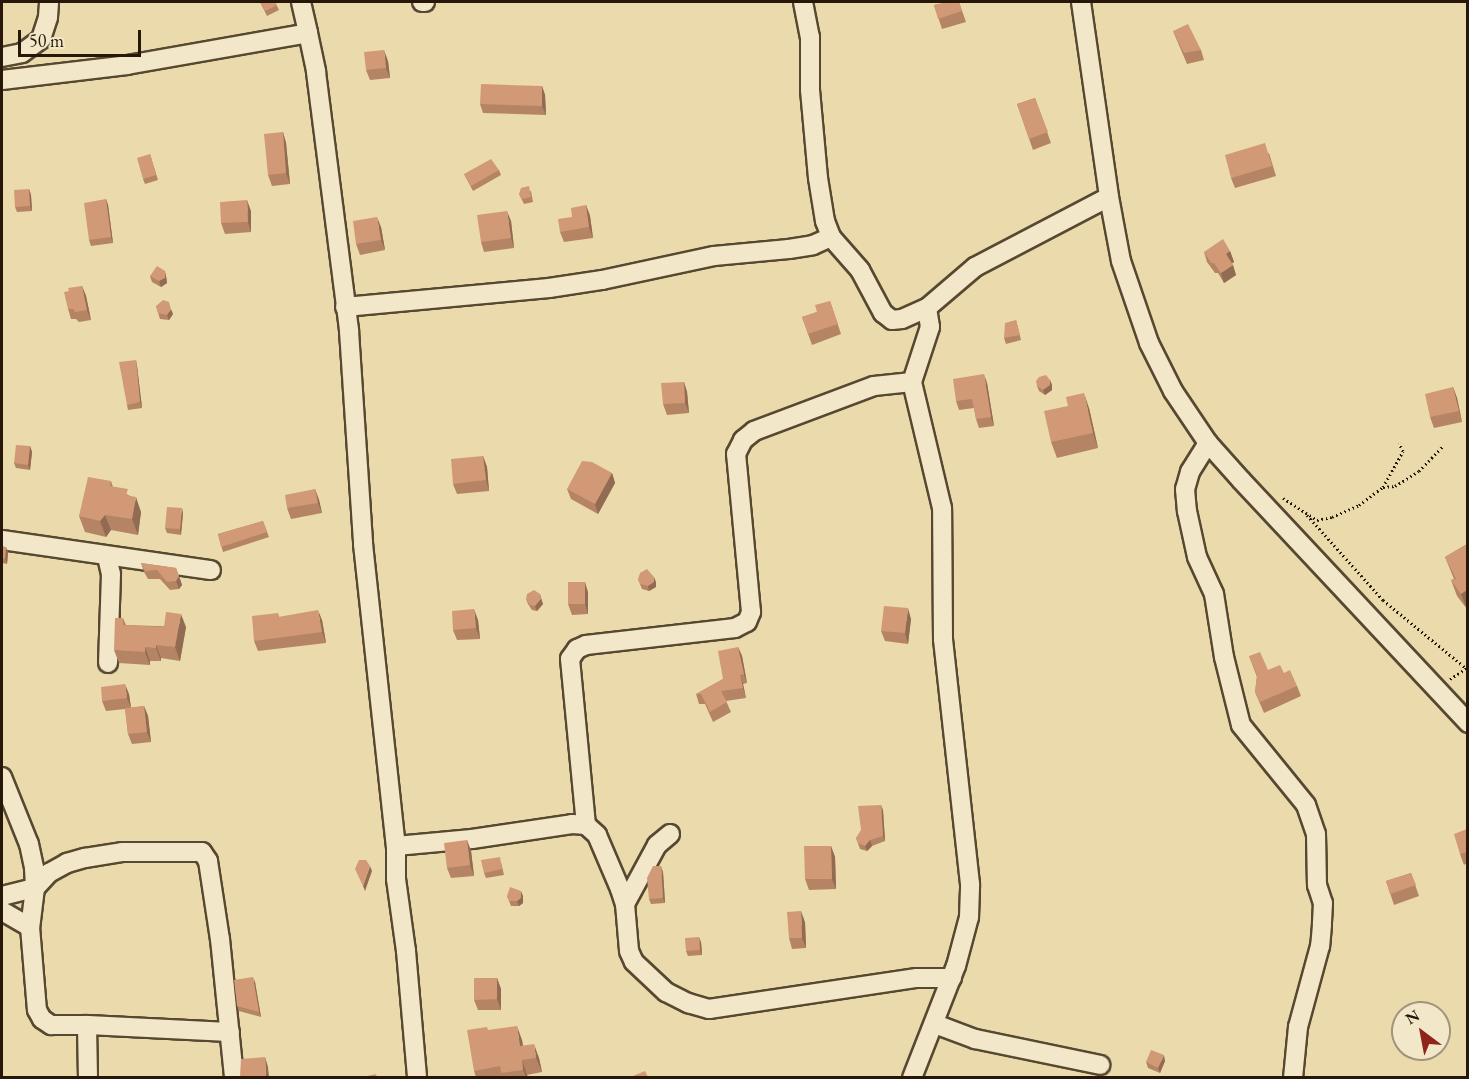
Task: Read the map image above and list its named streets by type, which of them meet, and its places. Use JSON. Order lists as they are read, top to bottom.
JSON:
{
  "scale_bar": "50 m",
  "north": "top left"
}
